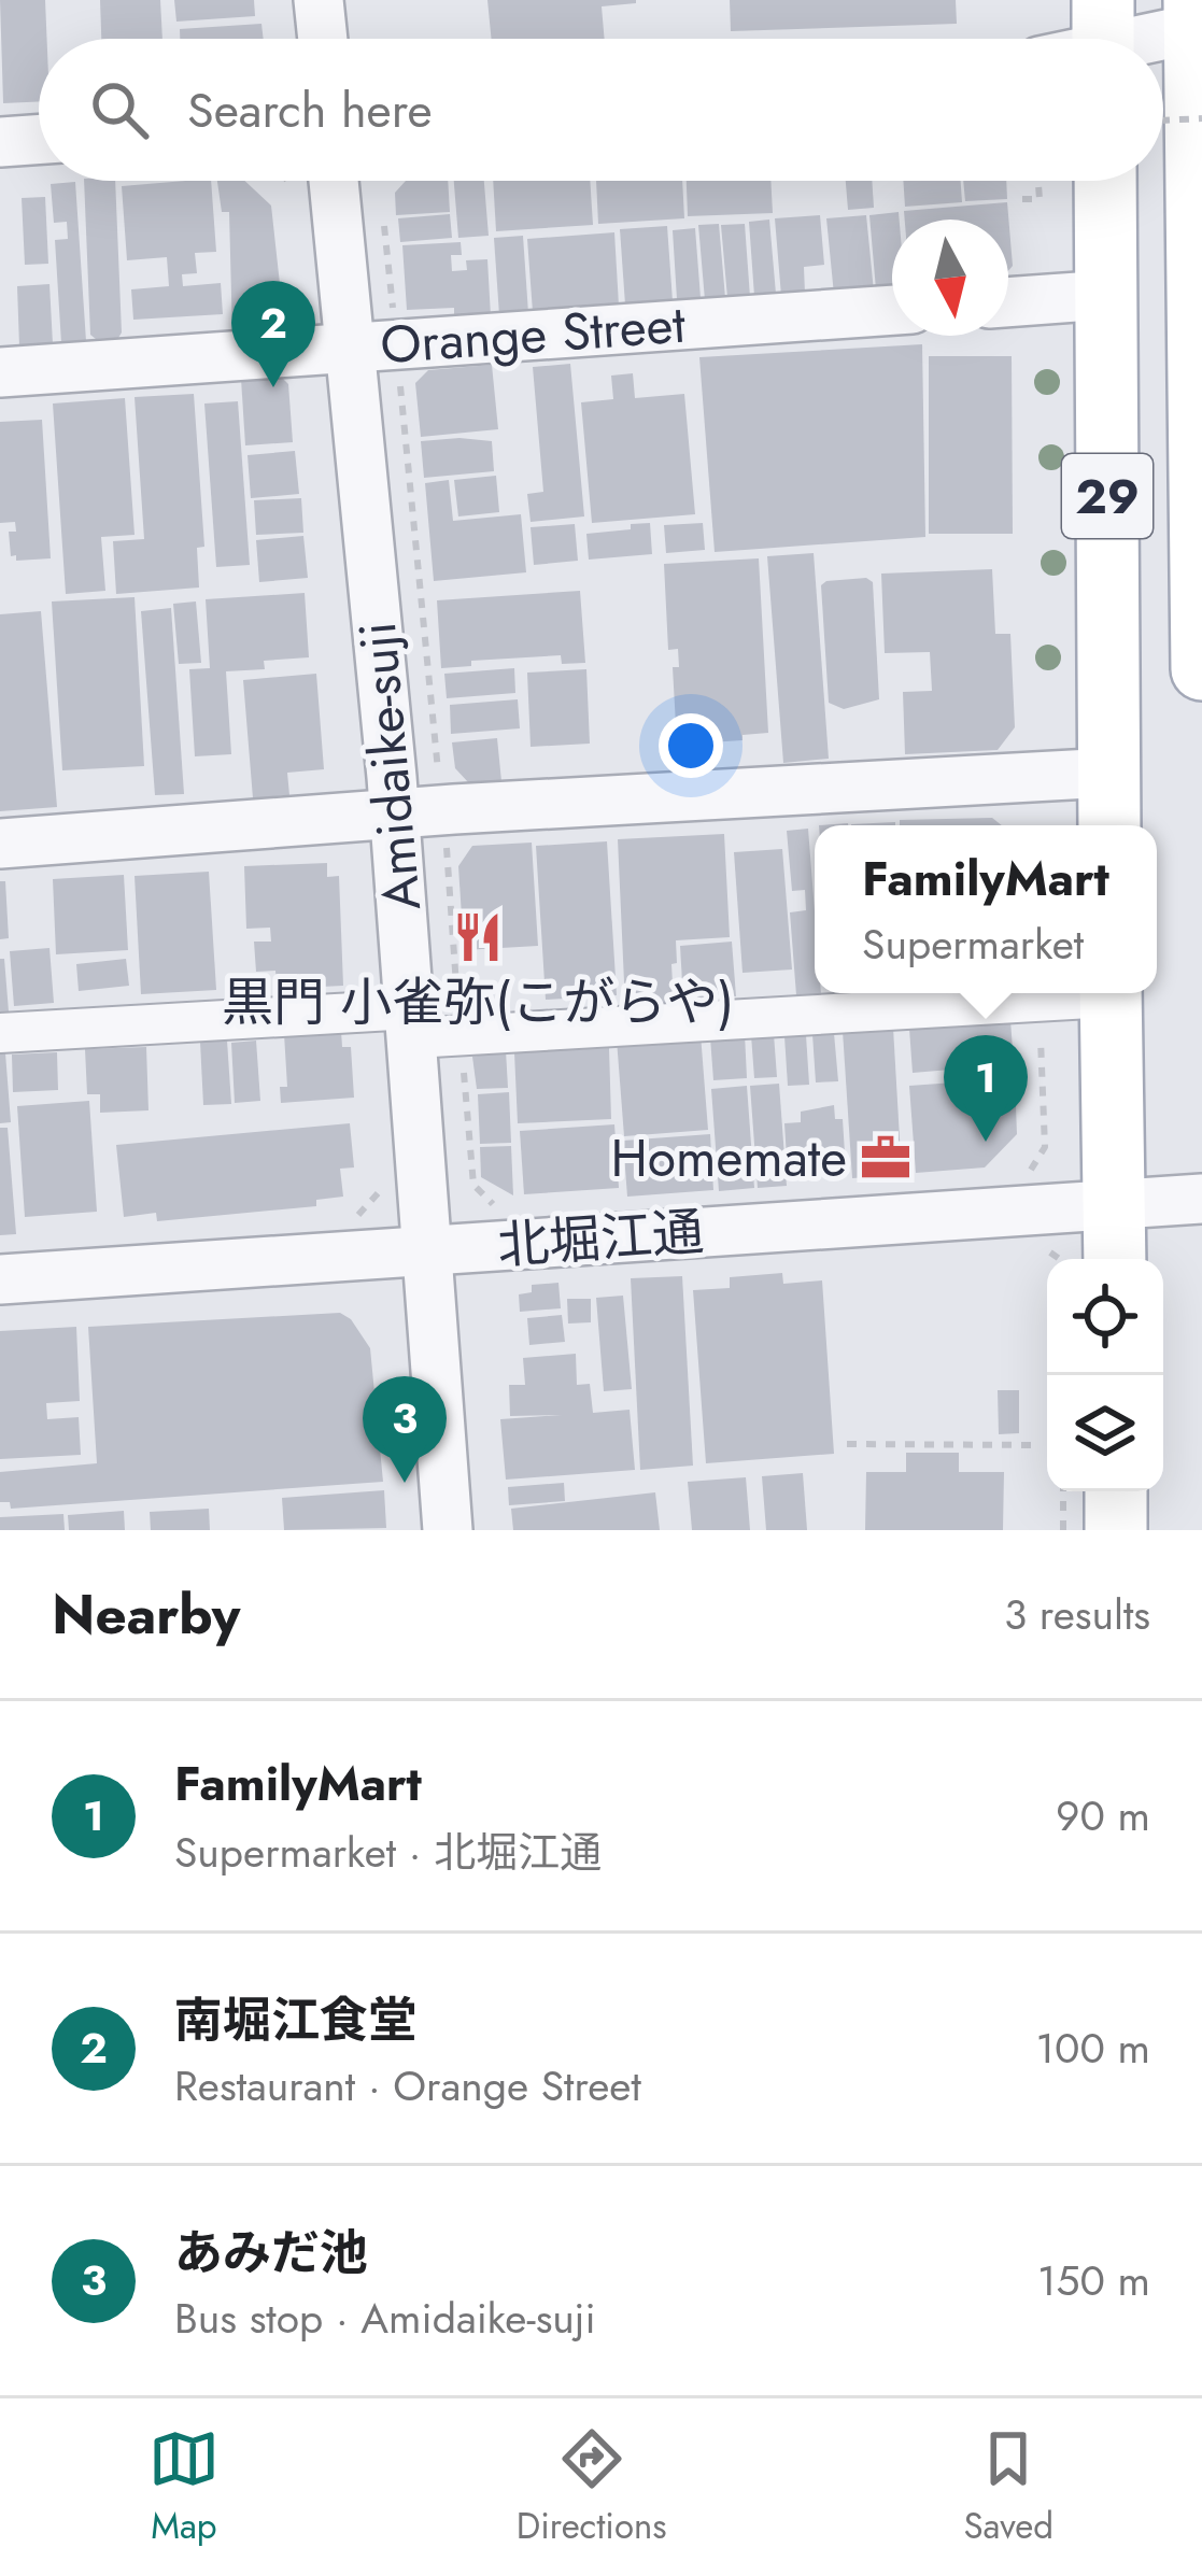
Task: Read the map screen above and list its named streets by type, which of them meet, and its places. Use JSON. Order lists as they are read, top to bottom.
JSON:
{
  "streets": {
    "main road": ["29"],
    "street": ["Orange Street", "Amidaike-suji", "北堀江通"]
  },
  "crossings": [
    ["Orange Street", "Amidaike-suji"],
    ["Amidaike-suji", "北堀江通"]
  ],
  "places": {
    "restaurant": ["黒門 小雀弥(こがらや)"],
    "office": ["Homemate"]
  },
  "north": "bottom",
  "page": {
    "search": "Search here",
    "pins": ["2", "1", "3"],
    "popup": ["FamilyMart", "Supermarket"],
    "heading": ["Nearby", "3 results"],
    "list": [
      {
        "mark": "1",
        "name": "FamilyMart",
        "note": "Supermarket · 北堀江通",
        "value": "90 m"
      },
      {
        "mark": "2",
        "name": "南堀江食堂",
        "note": "Restaurant · Orange Street",
        "value": "100 m"
      },
      {
        "mark": "3",
        "name": "あみだ池",
        "note": "Bus stop · Amidaike-suji",
        "value": "150 m"
      }
    ],
    "nav": ["Map", "Directions", "Saved"]
  }
}
